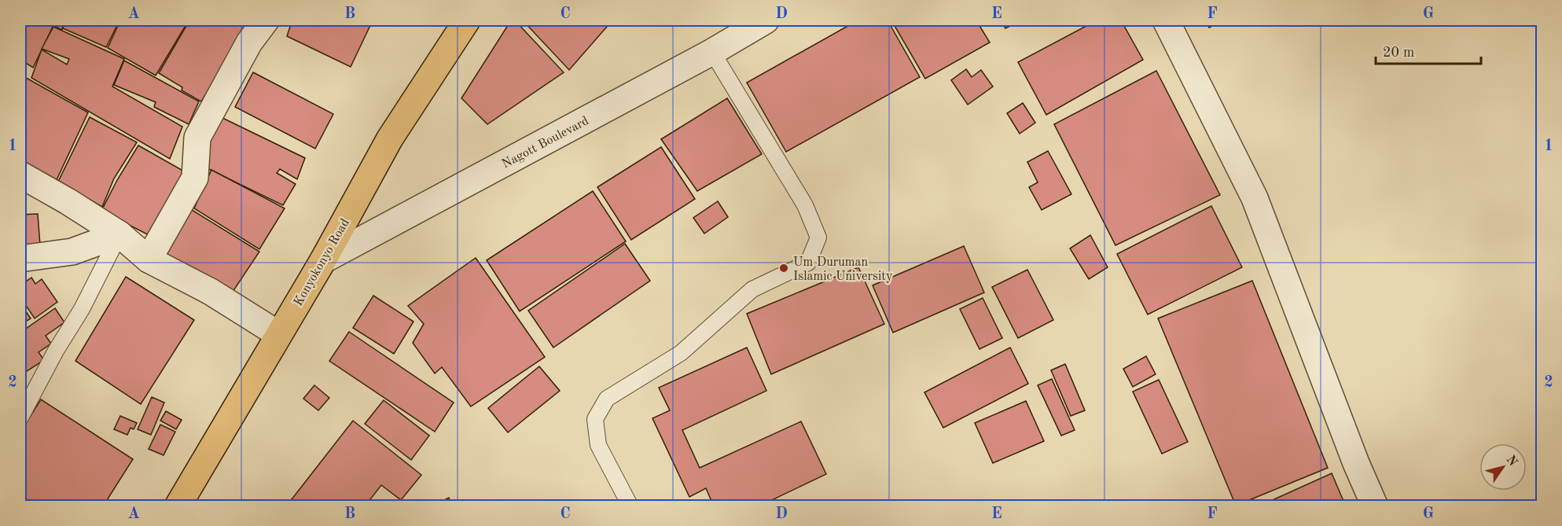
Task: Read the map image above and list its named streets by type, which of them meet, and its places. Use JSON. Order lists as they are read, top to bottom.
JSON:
{
  "streets": {
    "main road": ["Konyokonyo Road"],
    "street": ["Nagott Boulevard"]
  },
  "crossings": [
    ["Nagott Boulevard", "Konyokonyo Road"]
  ],
  "places": ["Um Duruman Islamic University"],
  "scale_bar": "20 m",
  "north": "top right",
  "grid": {
    "columns": [
      "A",
      "B",
      "C",
      "D",
      "E",
      "F",
      "G"
    ],
    "rows": ["1", "2"]
  }
}
